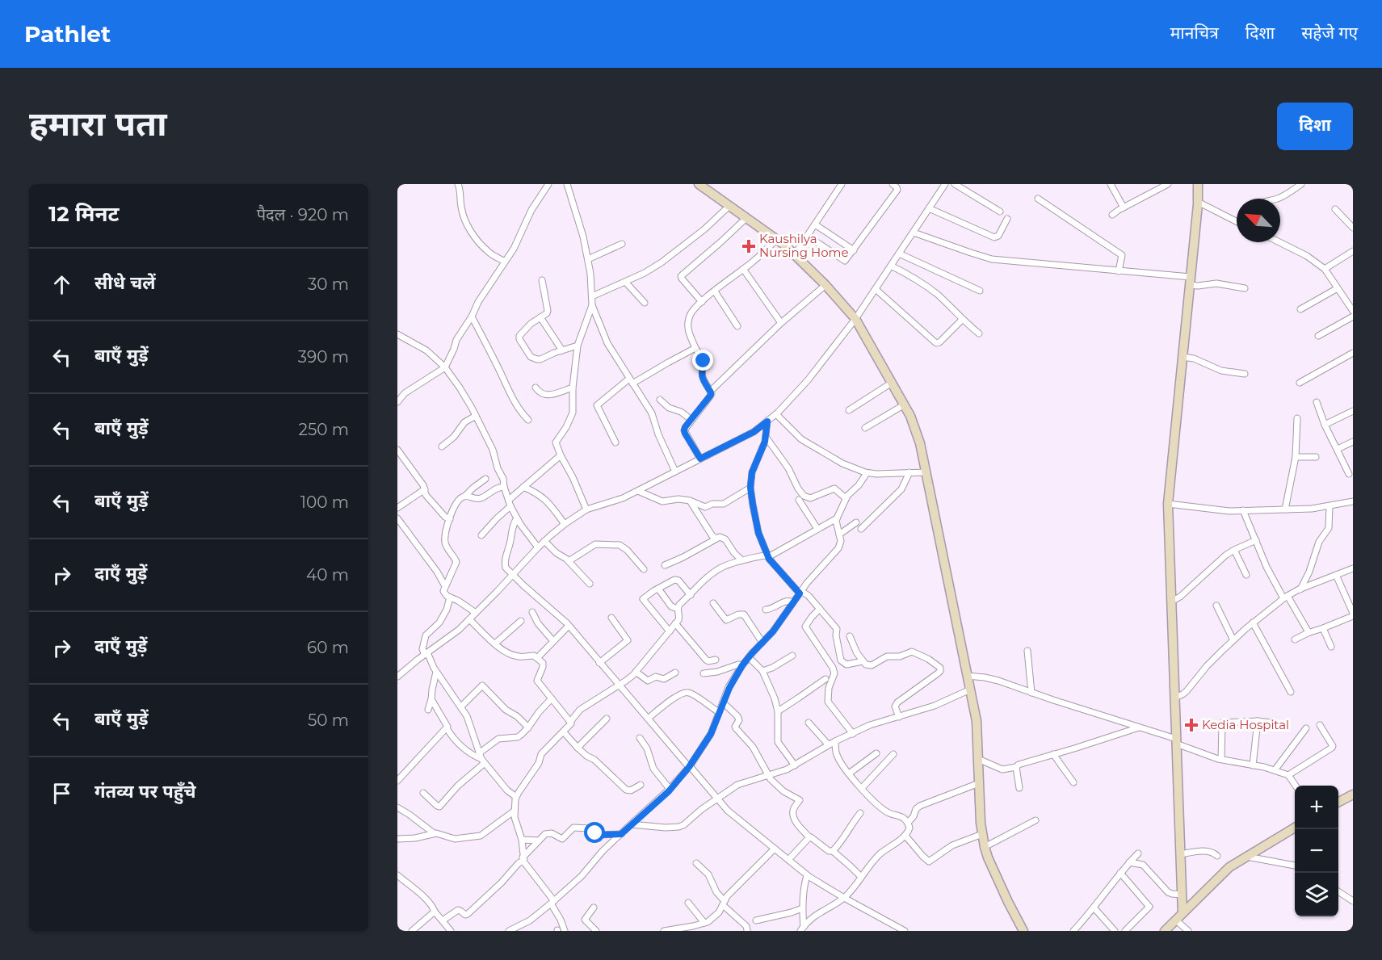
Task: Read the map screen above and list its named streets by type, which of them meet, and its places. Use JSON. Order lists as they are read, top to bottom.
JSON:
{
  "places": {
    "health": ["Kaushilya Nursing Home", "Kedia Hospital"]
  },
  "north": "top left",
  "page": {
    "header": "Pathlet",
    "nav": ["मानचित्र", "दिशा", "सहेजे गए"],
    "title": "हमारा पता",
    "buttons": "दिशा",
    "heading": ["12 मिनट", "पैदल · 920 m"],
    "list": [
      ["सीधे चलें", "30 m"],
      ["बाएँ मुड़ें", "390 m"],
      ["बाएँ मुड़ें", "250 m"],
      ["बाएँ मुड़ें", "100 m"],
      ["दाएँ मुड़ें", "40 m"],
      ["दाएँ मुड़ें", "60 m"],
      ["बाएँ मुड़ें", "50 m"],
      "गंतव्य पर पहुँचे"
    ],
    "map_buttons": ["+", "−"]
  }
}
